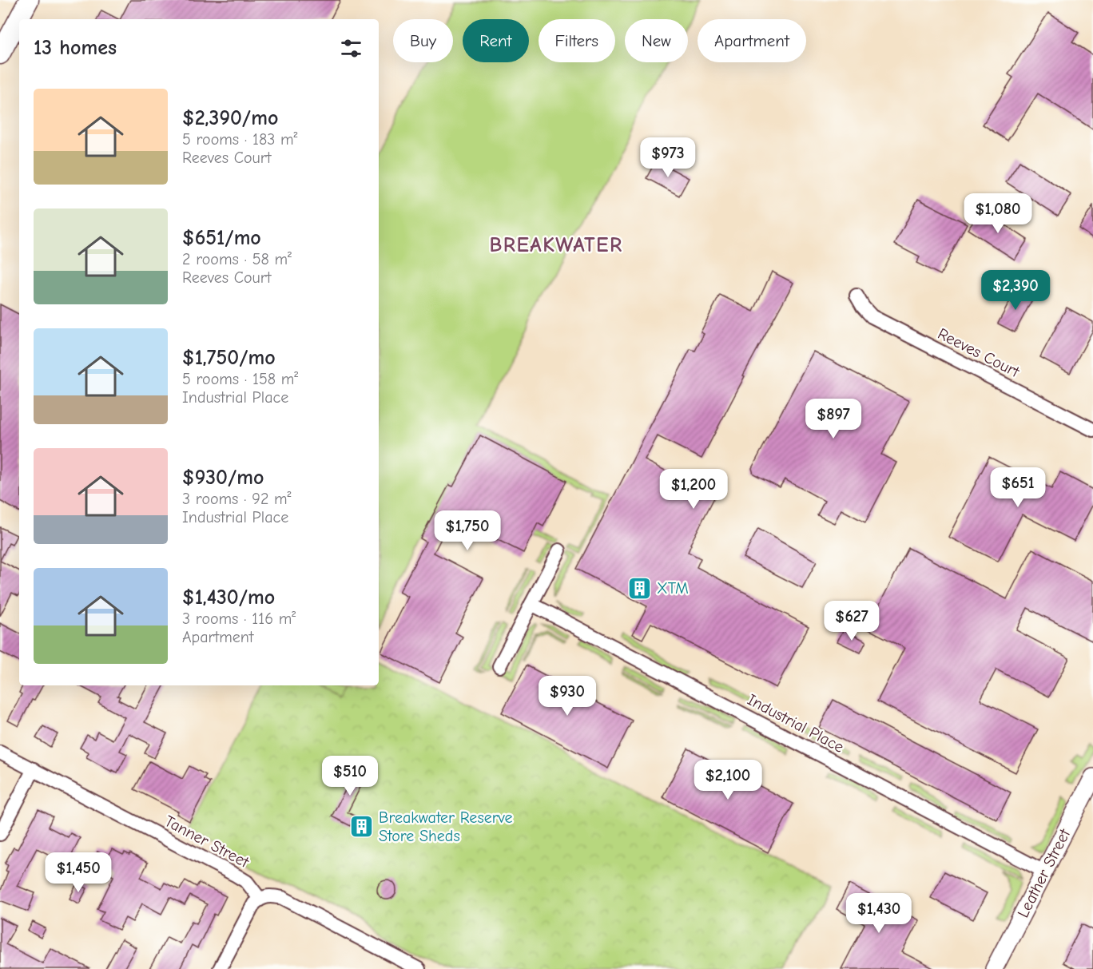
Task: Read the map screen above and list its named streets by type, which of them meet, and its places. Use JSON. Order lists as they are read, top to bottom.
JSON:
{
  "streets": {
    "street": [
      "Reeves Court",
      "Industrial Place",
      "Tanner Street",
      "Leather Street"
    ]
  },
  "crossings": [
    ["Industrial Place", "Leather Street"]
  ],
  "districts": ["BREAKWATER"],
  "places": {
    "building": ["XTM", "Breakwater Reserve Store Sheds"]
  },
  "page": {
    "chip": [
      "Buy",
      "Rent",
      "Filters",
      "New",
      "Apartment"
    ],
    "heading": "13 homes",
    "list": [
      {
        "name": "$2,390/mo",
        "note": "5 rooms · 183 m² · Reeves Court"
      },
      {
        "name": "$651/mo",
        "note": "2 rooms · 58 m² · Reeves Court"
      },
      {
        "name": "$1,750/mo",
        "note": "5 rooms · 158 m² · Industrial Place"
      },
      {
        "name": "$930/mo",
        "note": "3 rooms · 92 m² · Industrial Place"
      },
      {
        "name": "$1,430/mo",
        "note": "3 rooms · 116 m² · Apartment"
      }
    ],
    "price": [
      "$973",
      "$1,080",
      "$2,390",
      "$897",
      "$651",
      "$1,200",
      "$1,750",
      "$627",
      "$930",
      "$510",
      "$2,100",
      "$1,450",
      "$1,430"
    ]
  }
}
